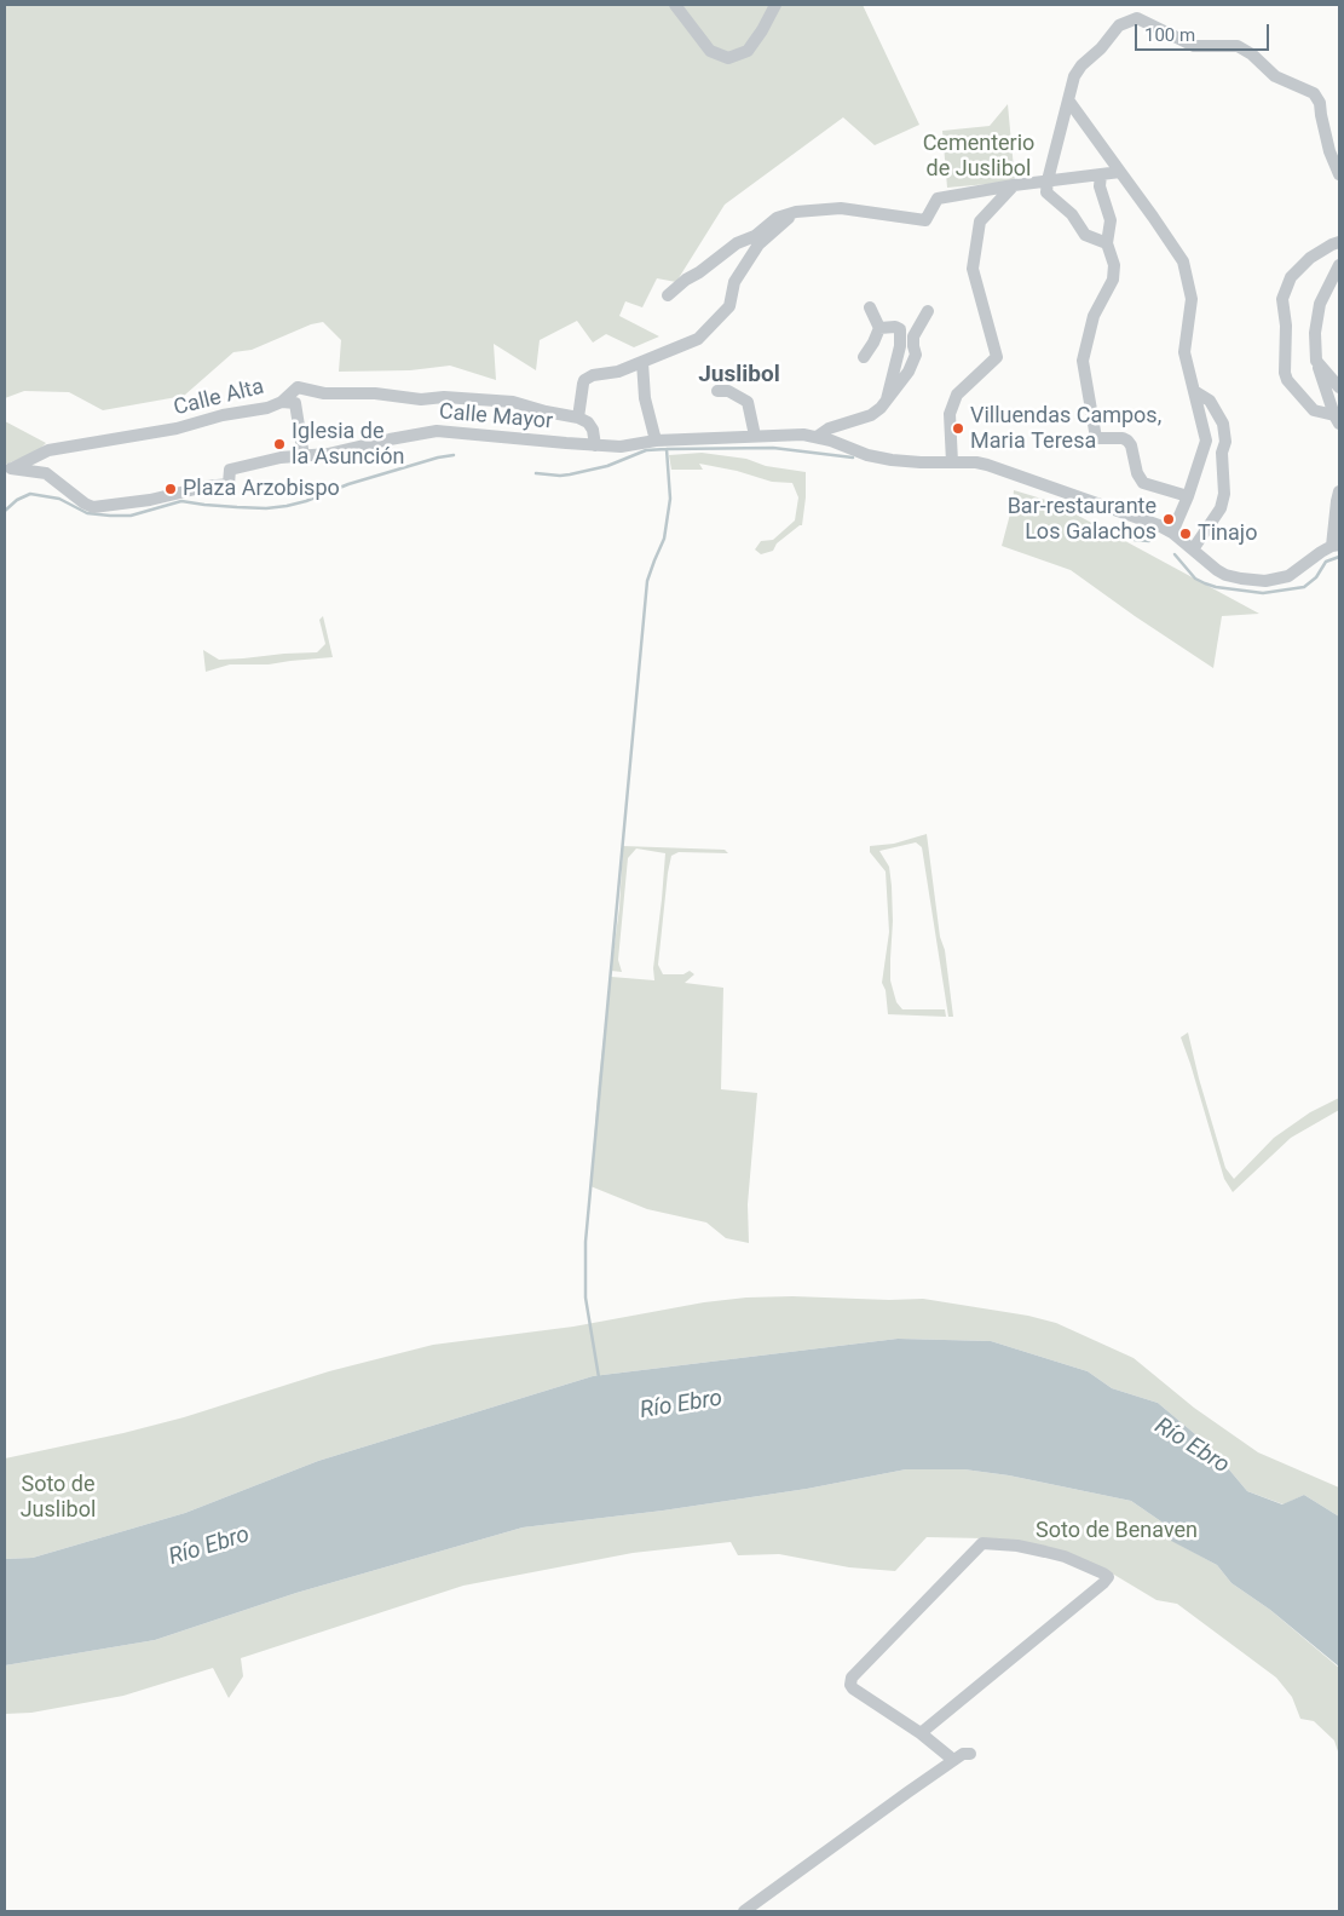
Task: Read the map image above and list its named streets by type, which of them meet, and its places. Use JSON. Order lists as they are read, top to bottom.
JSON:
{
  "streets": {
    "street": ["Calle Alta", "Calle Mayor"]
  },
  "crossings": [
    ["Calle Alta", "Calle Mayor"]
  ],
  "districts": ["Juslibol"],
  "water": ["Río Ebro"],
  "parks": ["Cementerio de Juslibol", "Soto de Juslibol", "Soto de Benaven"],
  "places": [
    "Villuendas Campos, Maria Teresa",
    "Iglesia de la Asunción",
    "Plaza Arzobispo",
    "Bar-restaurante Los Galachos",
    "Tinajo"
  ],
  "scale_bar": "100 m"
}
